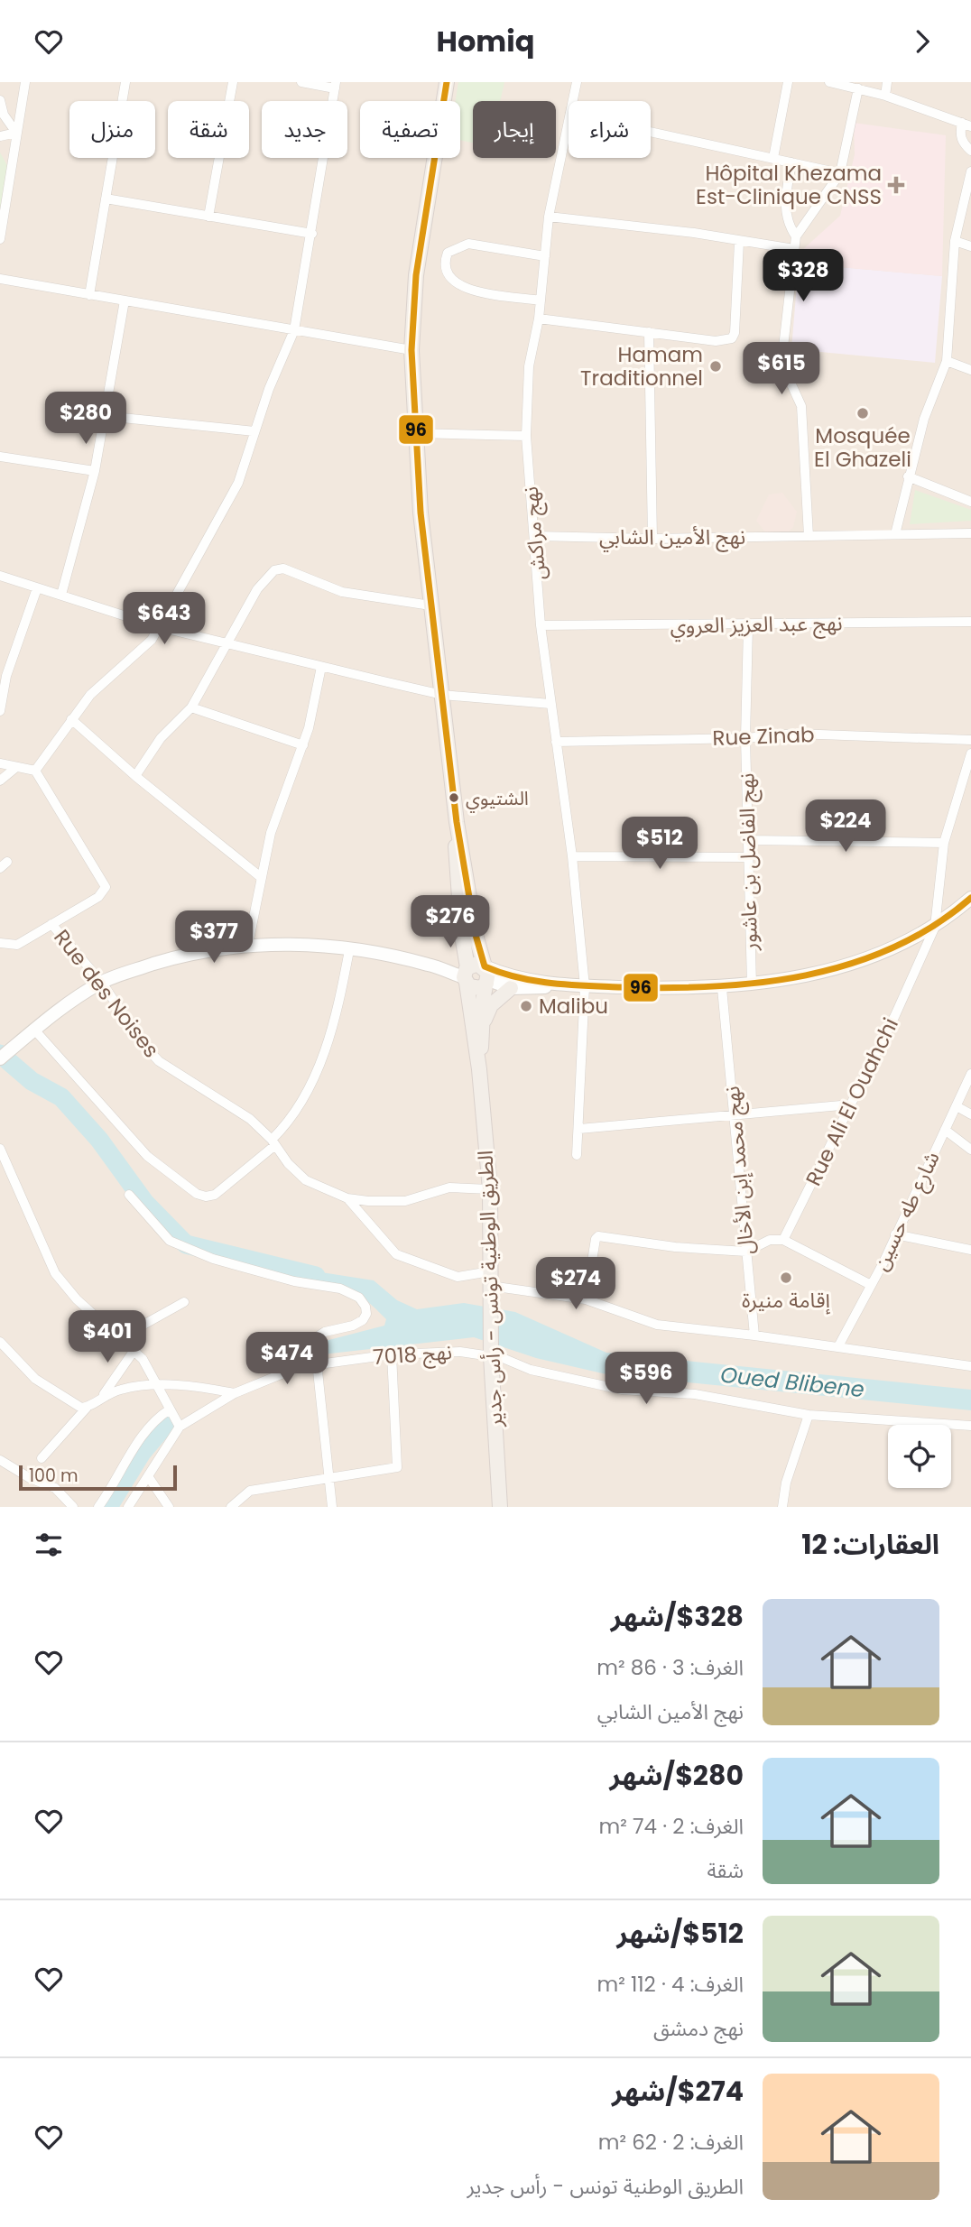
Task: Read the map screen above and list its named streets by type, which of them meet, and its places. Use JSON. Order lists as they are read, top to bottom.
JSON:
{
  "streets": {
    "main road": ["الطريق الوطنية تونس - رأس جدير"],
    "street": [
      "نهج مراكش",
      "نهج الأمين الشابي",
      "نهج عبد العزيز العروي",
      "Rue Zinab",
      "نهج الفاضل بن عاشور",
      "Rue des Noises",
      "Rue Ali El Ouahchi",
      "نهج محمد إبن الأخال",
      "شارع طه حسين",
      "نهج 7018"
    ]
  },
  "crossings": [
    ["نهج مراكش", "نهج الأمين الشابي"],
    ["نهج مراكش", "نهج عبد العزيز العروي"],
    ["نهج مراكش", "Rue Zinab"],
    ["نهج عبد العزيز العروي", "نهج الفاضل بن عاشور"],
    ["Rue Zinab", "نهج الفاضل بن عاشور"],
    ["Rue des Noises", "الطريق الوطنية تونس - رأس جدير"],
    ["الطريق الوطنية تونس - رأس جدير", "نهج 7018"]
  ],
  "water": ["Oued Blibene"],
  "places": {
    "health": ["Hôpital Khezama Est-Clinique CNSS"],
    "other": [
      "Hamam Traditionnel",
      "Mosquée El Ghazeli",
      "الشتيوي",
      "Malibu",
      "إقامة منيرة"
    ]
  },
  "lines": ["transit line 96"],
  "scale_bar": "100 m",
  "page": {
    "header": "Homiq",
    "chip": [
      "شراء",
      "إيجار",
      "تصفية",
      "جديد",
      "شقة",
      "منزل"
    ],
    "price": [
      "$328",
      "$615",
      "$280",
      "$643",
      "$224",
      "$512",
      "$276",
      "$377",
      "$274",
      "$401",
      "$474",
      "$596"
    ],
    "scale": "100 m",
    "heading": "العقارات: 12",
    "list": [
      {
        "name": "$328/شهر",
        "note": "الغرف: 3 · 86 m² · نهج الأمين الشابي"
      },
      {
        "name": "$280/شهر",
        "note": "الغرف: 2 · 74 m² · شقة"
      },
      {
        "name": "$512/شهر",
        "note": "الغرف: 4 · 112 m² · نهج دمشق"
      },
      {
        "name": "$274/شهر",
        "note": "الغرف: 2 · 62 m² · الطريق الوطنية تونس - رأس جدير"
      }
    ]
  }
}
